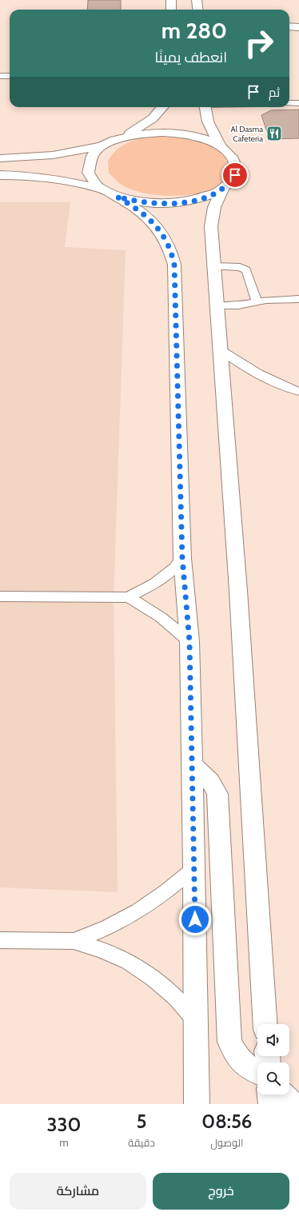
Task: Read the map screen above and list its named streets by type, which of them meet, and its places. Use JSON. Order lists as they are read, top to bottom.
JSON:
{
  "places": {
    "restaurant": ["Al Dasma Cafeteria"]
  },
  "page": {
    "turn": ["280 m", "انعطف يمينًا"],
    "then": "ثم",
    "eta": [
      "08:56",
      "الوصول",
      "5",
      "دقيقة",
      "330",
      "m"
    ],
    "buttons": ["خروج", "مشاركة"]
  }
}
